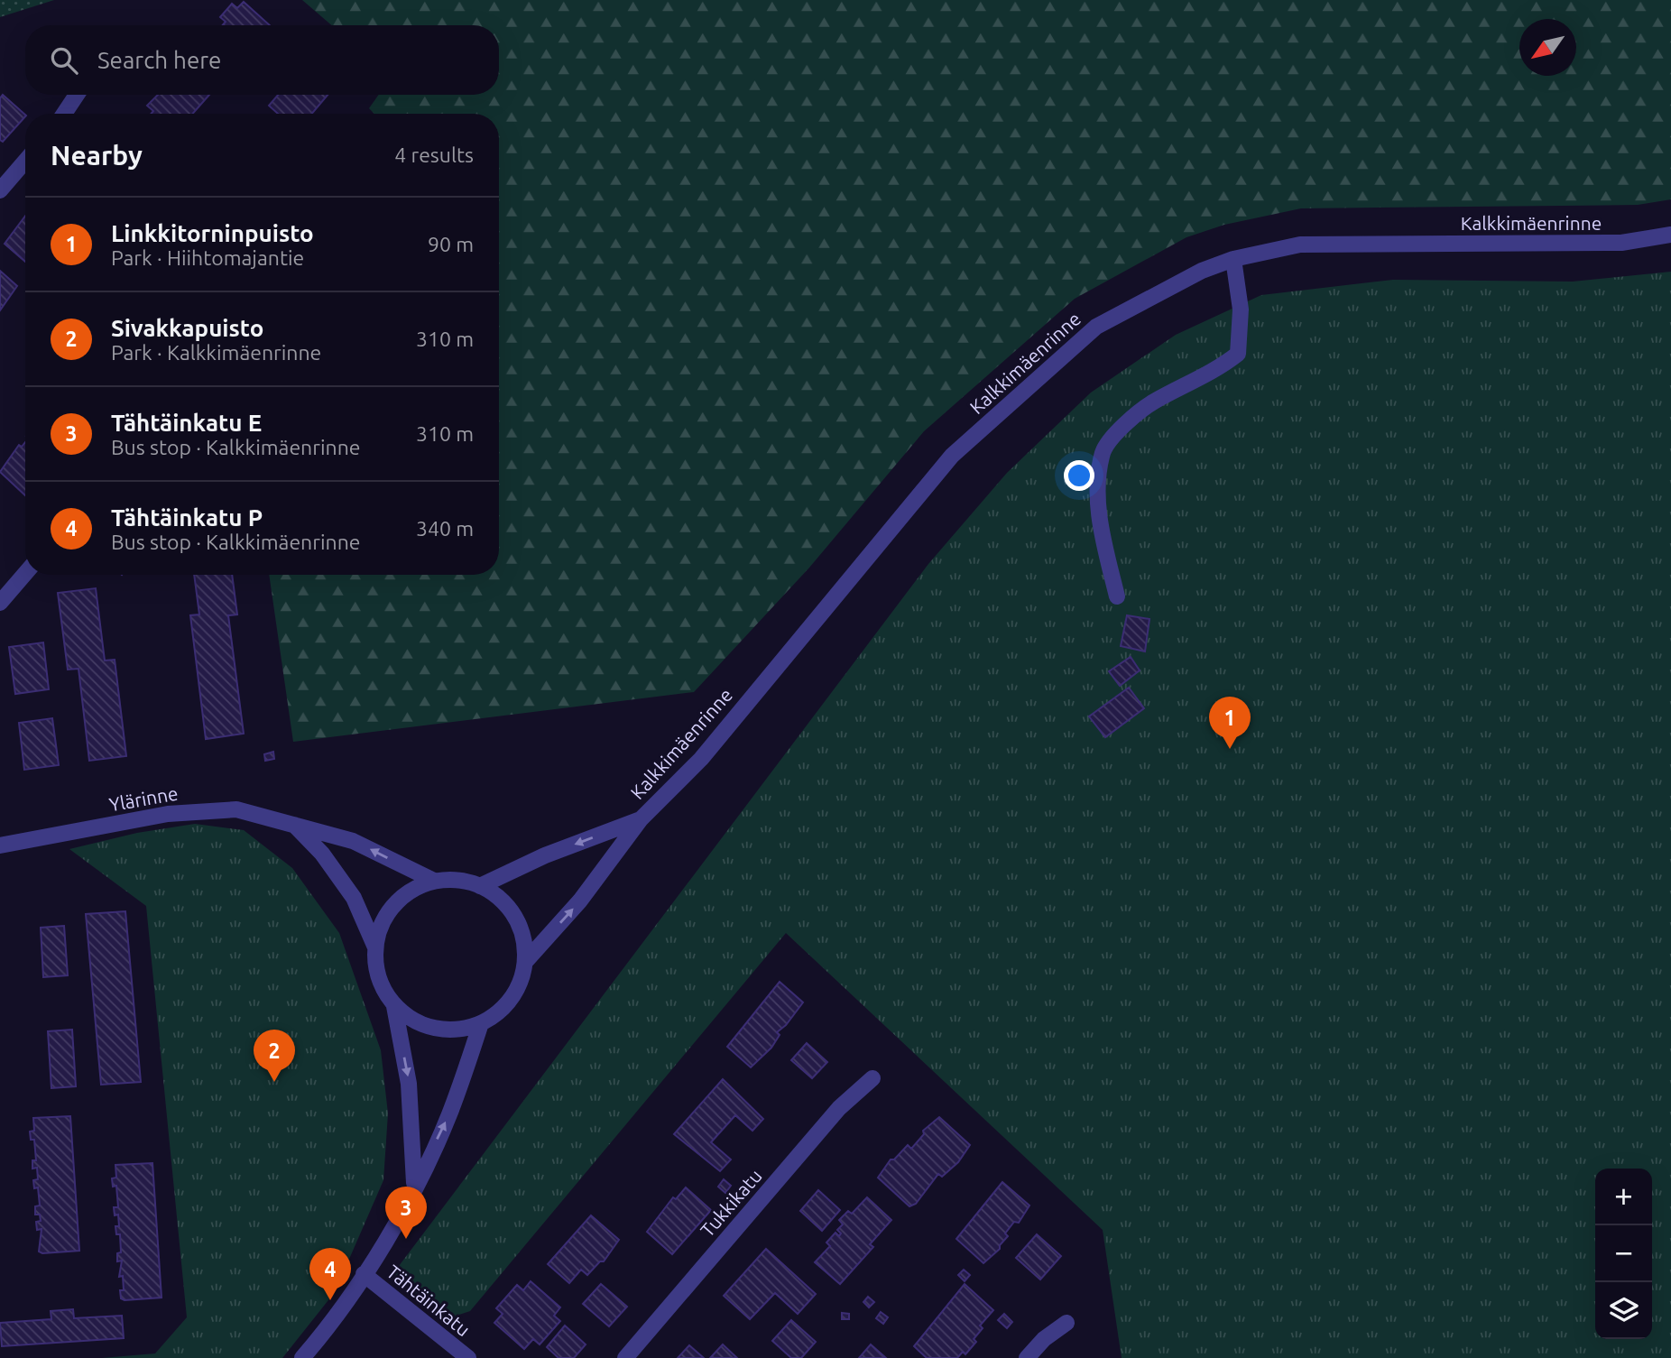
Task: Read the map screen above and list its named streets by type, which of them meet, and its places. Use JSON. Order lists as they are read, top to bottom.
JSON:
{
  "streets": {
    "street": [
      "Kalkkimäenrinne",
      "Ylärinne",
      "Tukkikatu",
      "Tähtäinkatu"
    ]
  },
  "crossings": [
    ["Kalkkimäenrinne", "Ylärinne"]
  ],
  "north": "bottom left",
  "page": {
    "search": "Search here",
    "heading": ["Nearby", "4 results"],
    "list": [
      {
        "mark": "1",
        "name": "Linkkitorninpuisto",
        "note": "Park · Hiihtomajantie",
        "value": "90 m"
      },
      {
        "mark": "2",
        "name": "Sivakkapuisto",
        "note": "Park · Kalkkimäenrinne",
        "value": "310 m"
      },
      {
        "mark": "3",
        "name": "Tähtäinkatu E",
        "note": "Bus stop · Kalkkimäenrinne",
        "value": "310 m"
      },
      {
        "mark": "4",
        "name": "Tähtäinkatu P",
        "note": "Bus stop · Kalkkimäenrinne",
        "value": "340 m"
      }
    ],
    "pins": [
      "1",
      "2",
      "3",
      "4"
    ],
    "map_buttons": ["+", "−"]
  }
}
